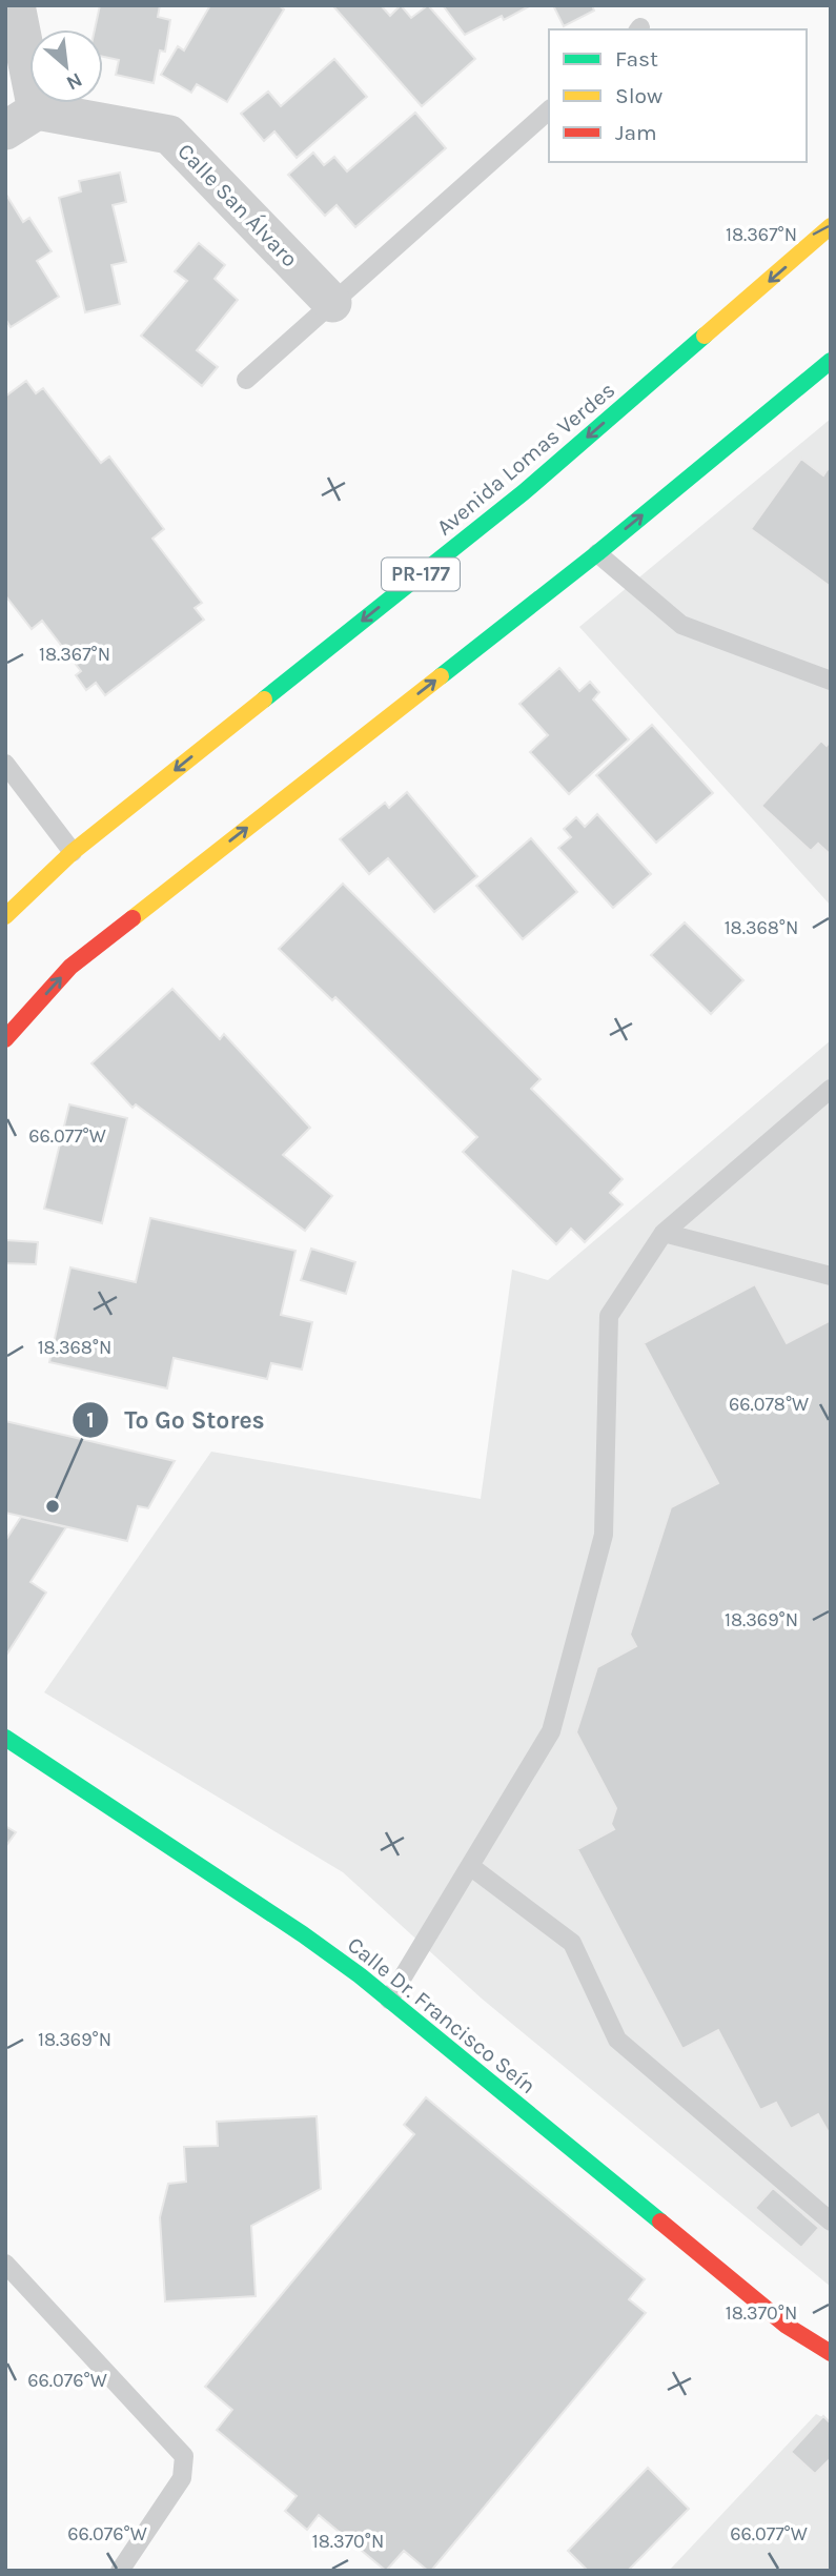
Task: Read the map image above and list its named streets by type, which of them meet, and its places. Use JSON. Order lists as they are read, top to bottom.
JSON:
{
  "streets": {
    "main road": ["Avenida Lomas Verdes", "PR-177", "Calle Dr. Francisco Seín"],
    "street": ["Calle San Álvaro"]
  },
  "places": ["To Go Stores"],
  "legend": ["Fast", "Slow", "Jam"],
  "north": "bottom right",
  "coordinates": [
    "18.367°N",
    "18.368°N",
    "66.077°W",
    "66.078°W",
    "18.369°N",
    "18.370°N",
    "66.076°W"
  ]
}
